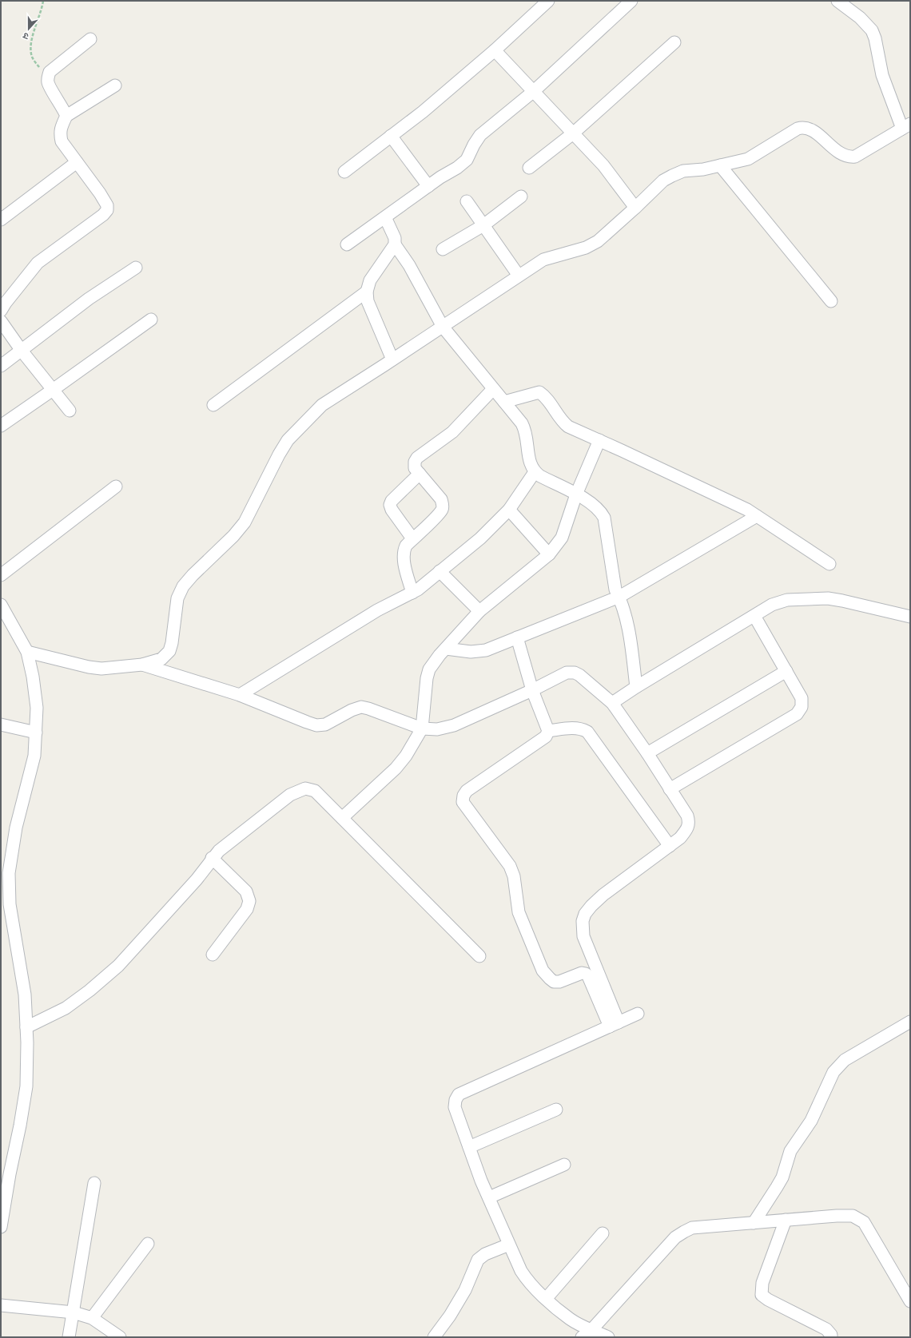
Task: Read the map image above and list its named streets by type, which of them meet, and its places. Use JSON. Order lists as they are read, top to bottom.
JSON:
{
  "north": "bottom"
}
